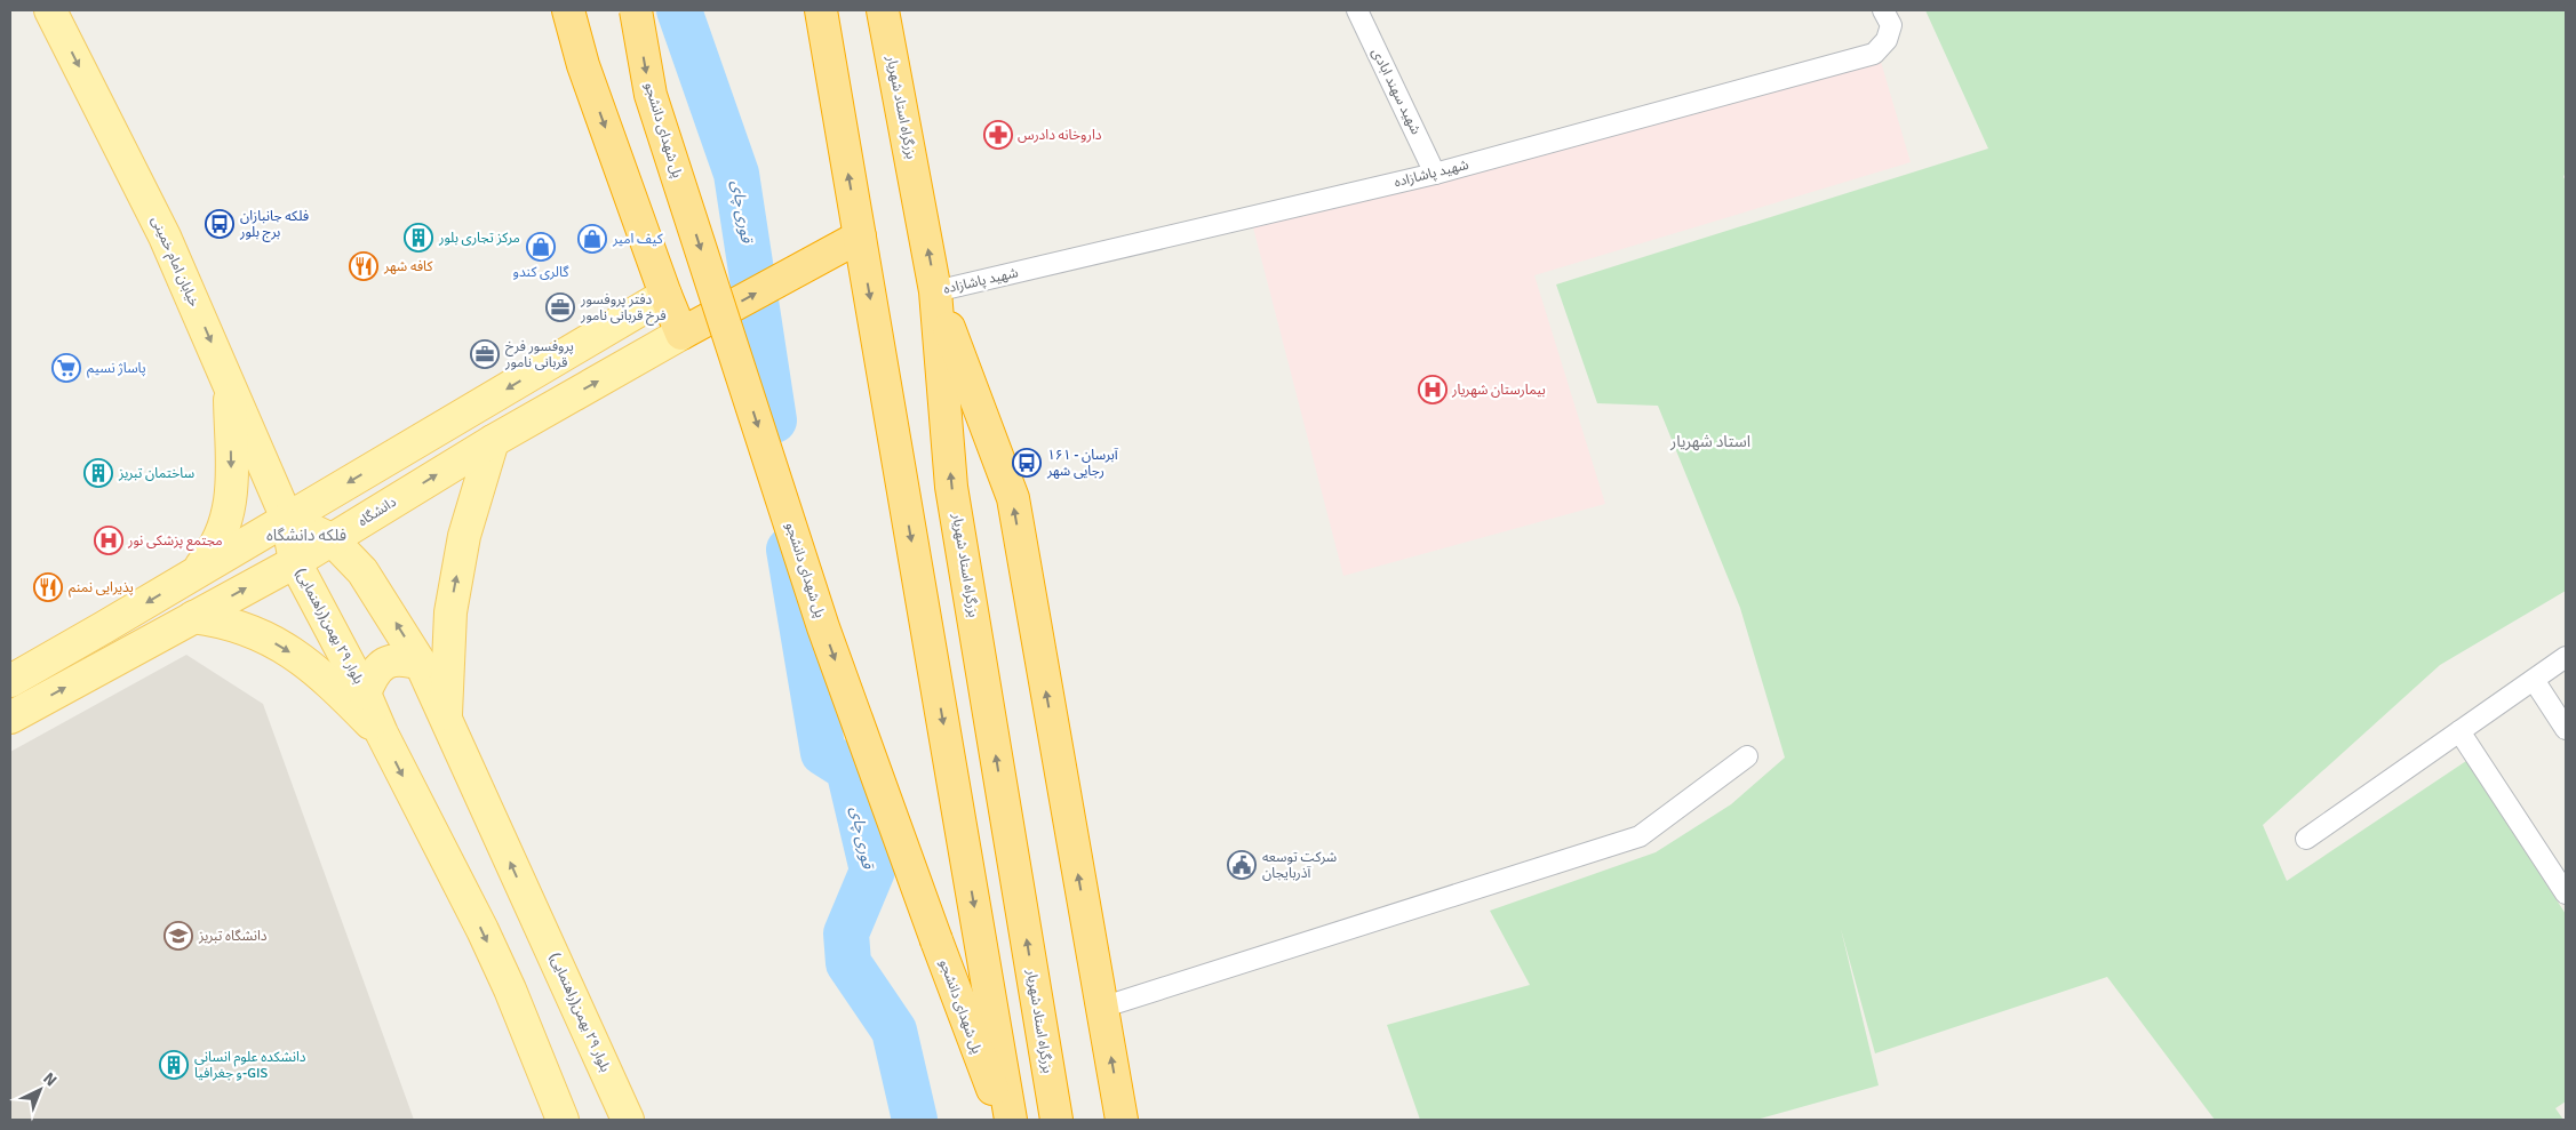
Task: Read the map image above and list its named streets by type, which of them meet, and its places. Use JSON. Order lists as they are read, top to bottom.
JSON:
{
  "streets": {
    "highway": ["بزرگراه استاد شهریار", "پل شهدای دانشجو"],
    "main road": ["خیابان امام خمینی", "دانشگاه", "بلوار ٢٩ بهمن(راهنمایی)"],
    "street": ["شهید سهند ابادی", "شهید پاشازاده"]
  },
  "crossings": [
    ["شهید سهند ابادی", "شهید پاشازاده"],
    ["بزرگراه استاد شهریار", "شهید پاشازاده"],
    ["خیابان امام خمینی", "بلوار ٢٩ بهمن(راهنمایی)"],
    ["دانشگاه", "بلوار ٢٩ بهمن(راهنمایی)"]
  ],
  "one_way": ["خیابان امام خمینی"],
  "districts": ["استاد شهریار", "فلکه دانشگاه"],
  "water": ["قوری چای"],
  "places": {
    "pharmacy": ["داروخانه دادرس"],
    "bus stop": ["فلکه جانبازان برج بلور", "آبرسان - ۱۶۱ رجایی شهر"],
    "building": ["مرکز تجاری بلور", "ساختمان تبریز", "دانشکده علوم انسانی و جغرافیا-GIS"],
    "shop": ["کیف امیر", "گالری کندو"],
    "restaurant": ["کافه شهر", "پذیرایی نمنم"],
    "office": ["دفتر پروفسور فرخ قربانی نامور", "پروفسور فرخ قربانی نامور"],
    "supermarket": ["پاساژ نسیم"],
    "hospital": ["بیمارستان شهریار", "مجتمع پزشکی نور"],
    "public building": ["شرکت توسعه آذربایجان"],
    "school or university": ["دانشگاه تبریز"]
  },
  "north": "top right"
}
